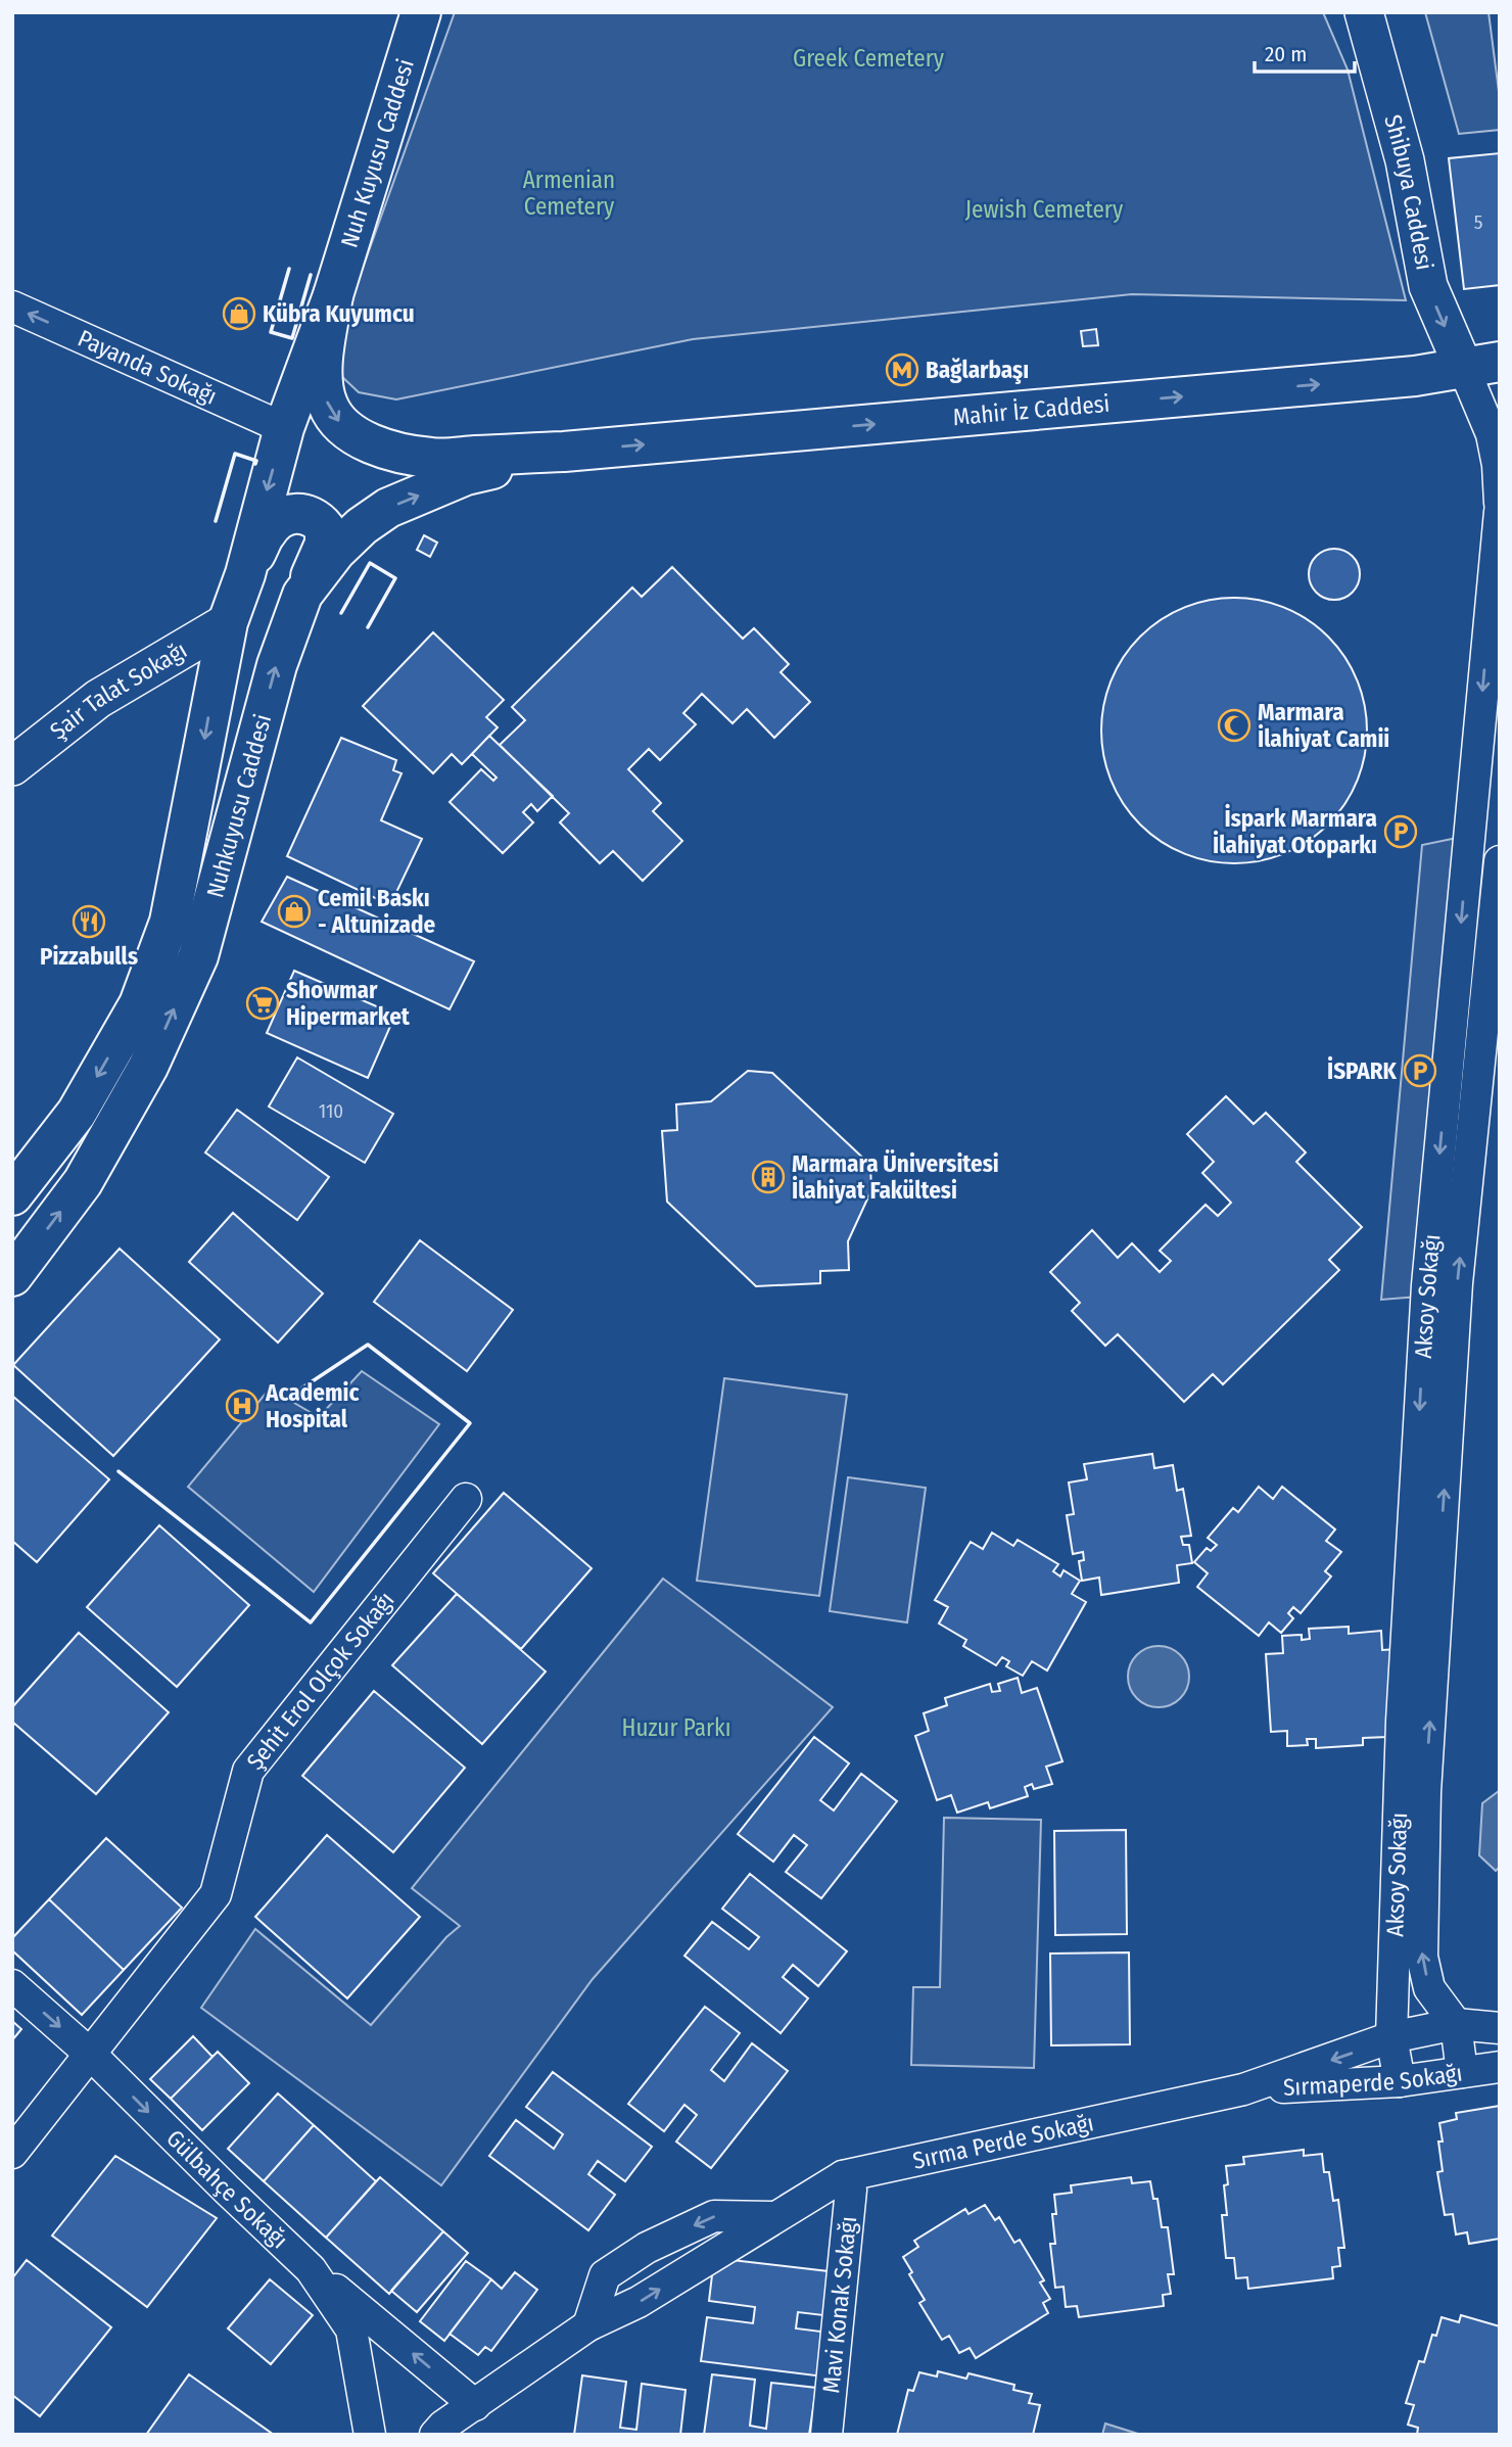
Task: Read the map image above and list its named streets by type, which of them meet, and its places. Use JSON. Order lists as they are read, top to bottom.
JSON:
{
  "streets": {
    "main road": ["Nuh Kuyusu Caddesi", "Mahir İz Caddesi", "Nuhkuyusu Caddesi"],
    "street": [
      "Shibuya Caddesi",
      "Payanda Sokağı",
      "Şair Talat Sokağı",
      "Aksoy Sokağı",
      "Şehit Erol Olçok Sokağı",
      "Sırmaperde Sokağı",
      "Sırma Perde Sokağı",
      "Gülbahçe Sokağı",
      "Mavi Konak Sokağı"
    ]
  },
  "crossings": [
    ["Nuh Kuyusu Caddesi", "Nuhkuyusu Caddesi"],
    ["Shibuya Caddesi", "Mahir İz Caddesi"],
    ["Payanda Sokağı", "Nuhkuyusu Caddesi"],
    ["Mahir İz Caddesi", "Nuhkuyusu Caddesi"],
    ["Şair Talat Sokağı", "Nuhkuyusu Caddesi"],
    ["Aksoy Sokağı", "Sırmaperde Sokağı"],
    ["Şehit Erol Olçok Sokağı", "Gülbahçe Sokağı"],
    ["Sırmaperde Sokağı", "Sırma Perde Sokağı"],
    ["Sırma Perde Sokağı", "Mavi Konak Sokağı"]
  ],
  "one_way": [
    "Shibuya Caddesi",
    "Payanda Sokağı",
    "Mahir İz Caddesi",
    "Gülbahçe Sokağı"
  ],
  "parks": [
    "Greek Cemetery",
    "Armenian Cemetery",
    "Jewish Cemetery",
    "Huzur Parkı"
  ],
  "places": {
    "shop": ["Kübra Kuyumcu", "Cemil Baskı - Altunizade"],
    "metro station": ["Bağlarbaşı"],
    "mosque": ["Marmara İlahiyat Camii"],
    "parking": ["İspark Marmara İlahiyat Otoparkı", "İSPARK"],
    "restaurant": ["Pizzabulls"],
    "supermarket": ["Showmar Hipermarket"],
    "building": ["Marmara Üniversitesi İlahiyat Fakültesi"],
    "hospital": ["Academic Hospital"]
  },
  "house_numbers": ["5", "110"],
  "scale_bar": "20 m"
}
